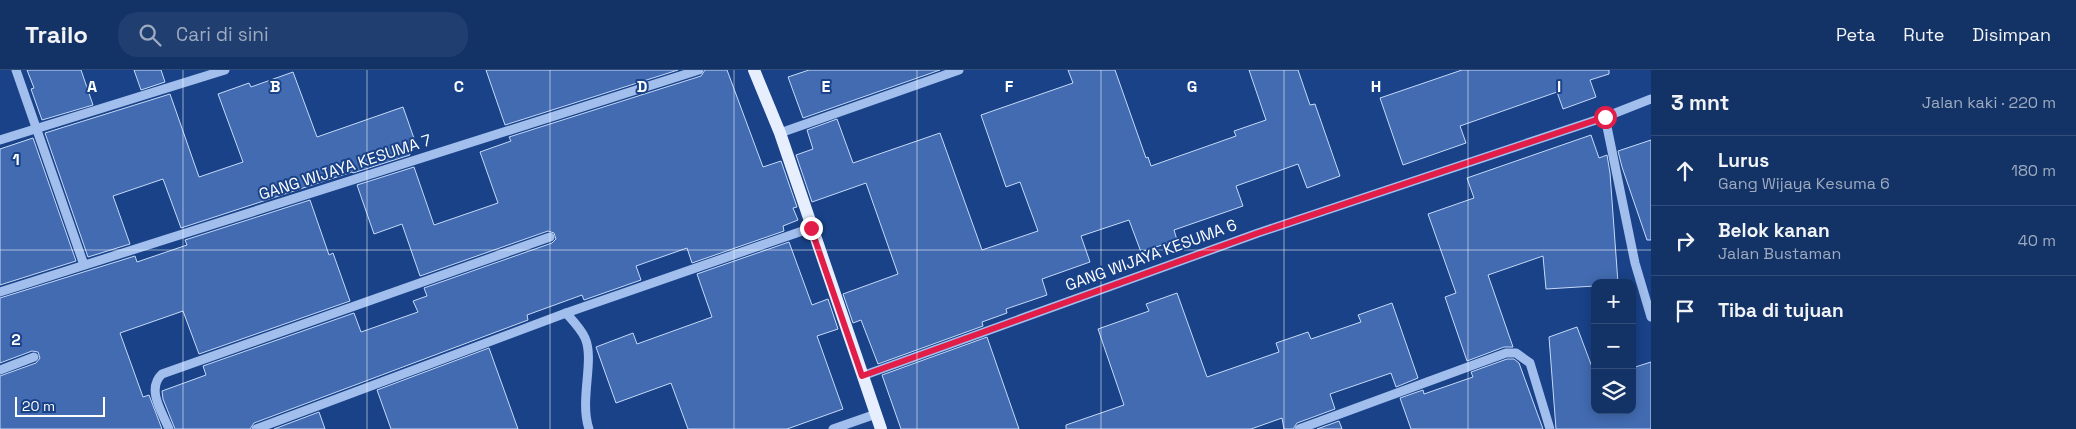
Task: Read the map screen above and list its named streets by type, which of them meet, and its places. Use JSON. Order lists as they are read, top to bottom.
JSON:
{
  "streets": {
    "street": ["GANG WIJAYA KESUMA 7", "GANG WIJAYA KESUMA 6"]
  },
  "scale_bar": "20 m",
  "page": {
    "header": "Trailo",
    "search": "Cari di sini",
    "nav": ["Peta", "Rute", "Disimpan"],
    "heading": ["3 mnt", "Jalan kaki · 220 m"],
    "list": [
      ["Lurus", "Gang Wijaya Kesuma 6", "180 m"],
      ["Belok kanan", "Jalan Bustaman", "40 m"],
      "Tiba di tujuan"
    ],
    "map_buttons": ["+", "−"],
    "scale": "20 m"
  },
  "grid": {
    "columns": [
      "A",
      "B",
      "C",
      "D",
      "E",
      "F",
      "G",
      "H",
      "I"
    ],
    "rows": ["1", "2"]
  }
}
